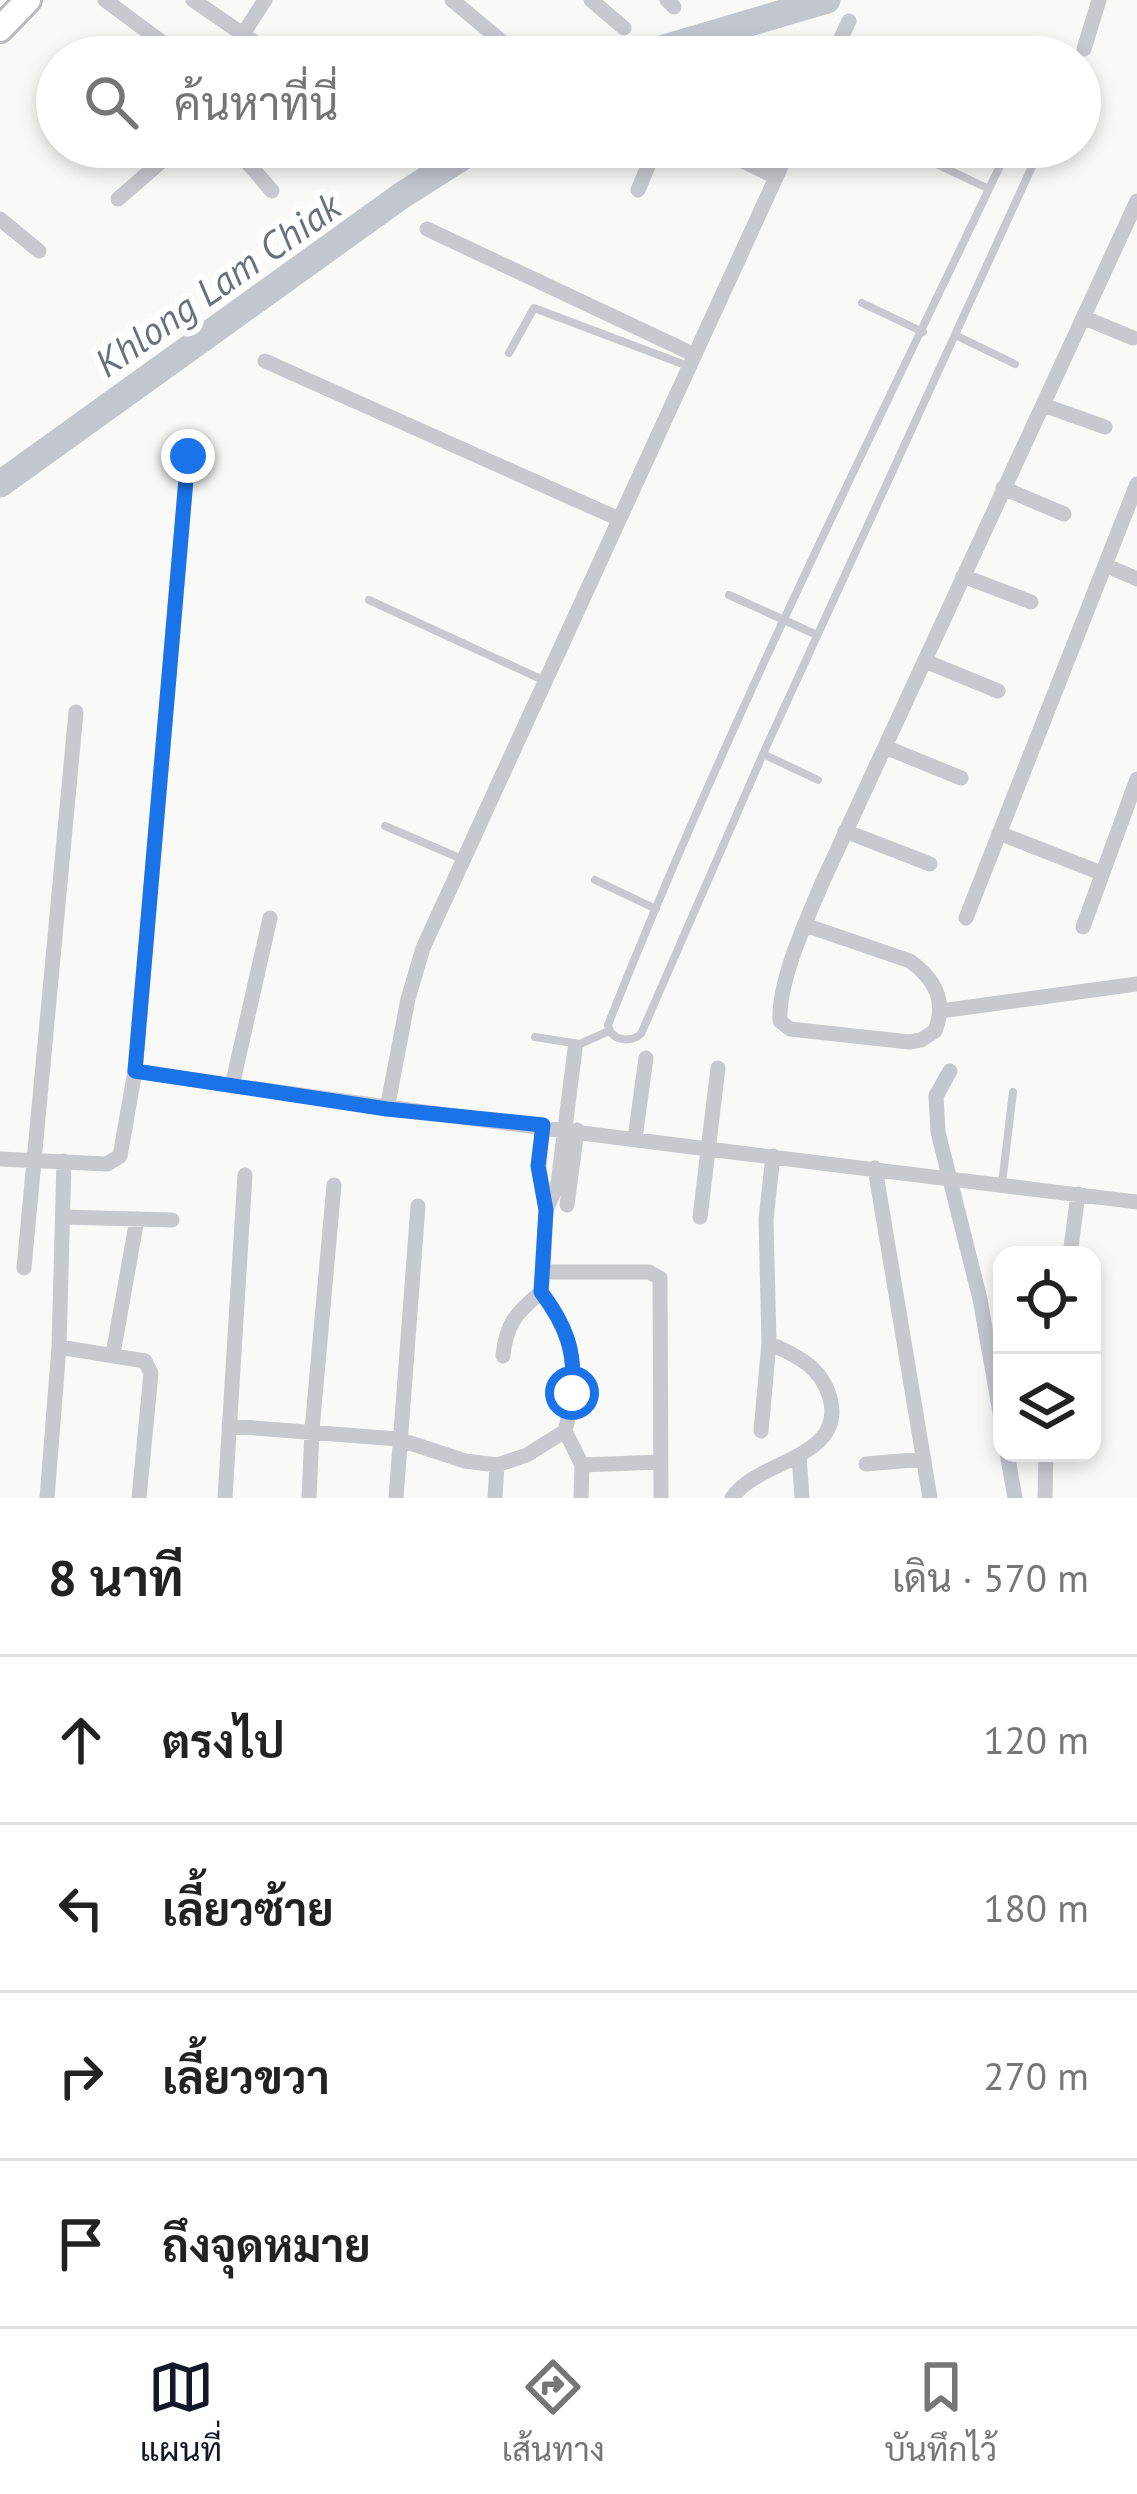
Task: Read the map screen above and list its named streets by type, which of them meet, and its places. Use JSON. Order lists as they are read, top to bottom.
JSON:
{
  "water": ["Khlong Lam Chiak"],
  "page": {
    "search": "ค้นหาที่นี่",
    "heading": ["8 นาที", "เดิน · 570 m"],
    "list": [
      ["ตรงไป", "120 m"],
      ["เลี้ยวซ้าย", "180 m"],
      ["เลี้ยวขวา", "270 m"],
      "ถึงจุดหมาย"
    ],
    "nav": ["แผนที่", "เส้นทาง", "บันทึกไว้"]
  }
}
